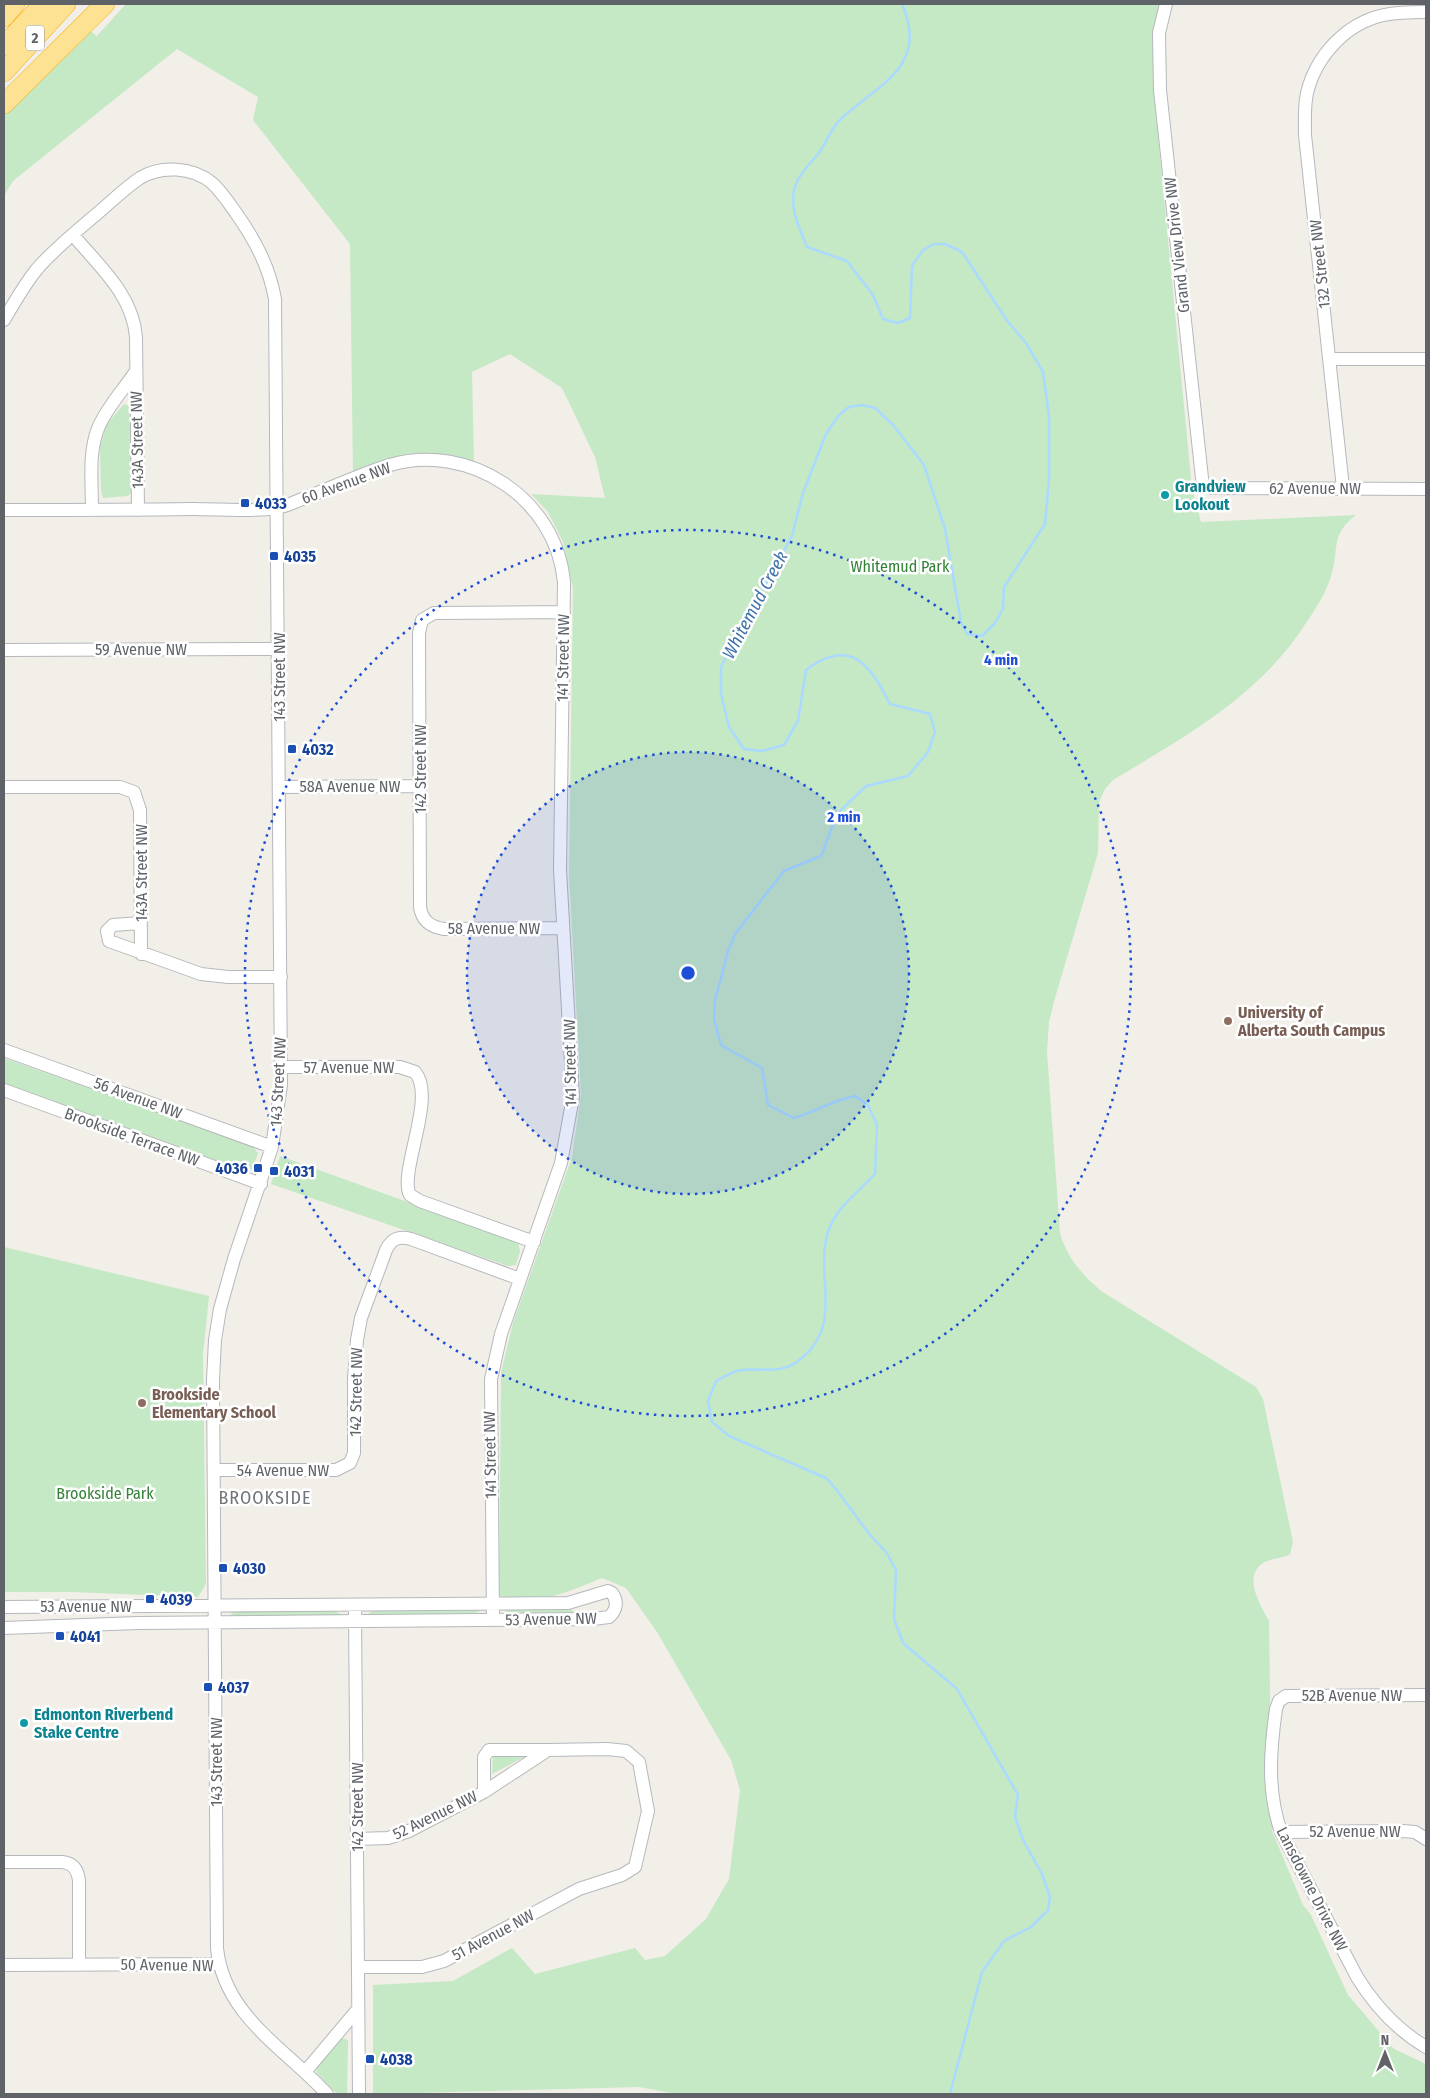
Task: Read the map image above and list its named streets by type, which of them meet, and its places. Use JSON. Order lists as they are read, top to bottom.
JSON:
{
  "streets": {
    "highway": ["2"],
    "street": [
      "Grand View Drive NW",
      "132 Street NW",
      "143A Street NW",
      "60 Avenue NW",
      "62 Avenue NW",
      "59 Avenue NW",
      "141 Street NW",
      "143 Street NW",
      "142 Street NW",
      "58A Avenue NW",
      "58 Avenue NW",
      "57 Avenue NW",
      "56 Avenue NW",
      "Brookside Terrace NW",
      "54 Avenue NW",
      "53 Avenue NW",
      "52B Avenue NW",
      "52 Avenue NW",
      "Lansdowne Drive NW",
      "51 Avenue NW",
      "50 Avenue NW"
    ]
  },
  "crossings": [
    ["Grand View Drive NW", "62 Avenue NW"],
    ["132 Street NW", "62 Avenue NW"],
    ["143A Street NW", "60 Avenue NW"],
    ["143A Street NW", "143 Street NW"],
    ["60 Avenue NW", "141 Street NW"],
    ["60 Avenue NW", "143 Street NW"],
    ["59 Avenue NW", "143 Street NW"],
    ["141 Street NW", "142 Street NW"],
    ["141 Street NW", "58 Avenue NW"],
    ["141 Street NW", "57 Avenue NW"],
    ["141 Street NW", "53 Avenue NW"],
    ["143 Street NW", "58A Avenue NW"],
    ["143 Street NW", "57 Avenue NW"],
    ["143 Street NW", "56 Avenue NW"],
    ["143 Street NW", "Brookside Terrace NW"],
    ["143 Street NW", "54 Avenue NW"],
    ["143 Street NW", "53 Avenue NW"],
    ["143 Street NW", "50 Avenue NW"],
    ["142 Street NW", "58A Avenue NW"],
    ["142 Street NW", "58 Avenue NW"],
    ["142 Street NW", "54 Avenue NW"],
    ["142 Street NW", "53 Avenue NW"],
    ["142 Street NW", "52 Avenue NW"],
    ["142 Street NW", "51 Avenue NW"],
    ["52B Avenue NW", "Lansdowne Drive NW"],
    ["52 Avenue NW", "Lansdowne Drive NW"],
    ["52 Avenue NW", "51 Avenue NW"]
  ],
  "districts": ["BROOKSIDE"],
  "water": ["Whitemud Creek"],
  "parks": ["Whitemud Park", "Brookside Park"],
  "places": {
    "other": [
      "Grandview Lookout",
      "University of Alberta South Campus",
      "Brookside Elementary School",
      "Edmonton Riverbend Stake Centre"
    ],
    "transit": [
      "4033",
      "4035",
      "4032",
      "4036",
      "4031",
      "4030",
      "4039",
      "4041",
      "4037",
      "4038"
    ]
  },
  "north": "top",
  "rings": ["4 min", "2 min"]
}
